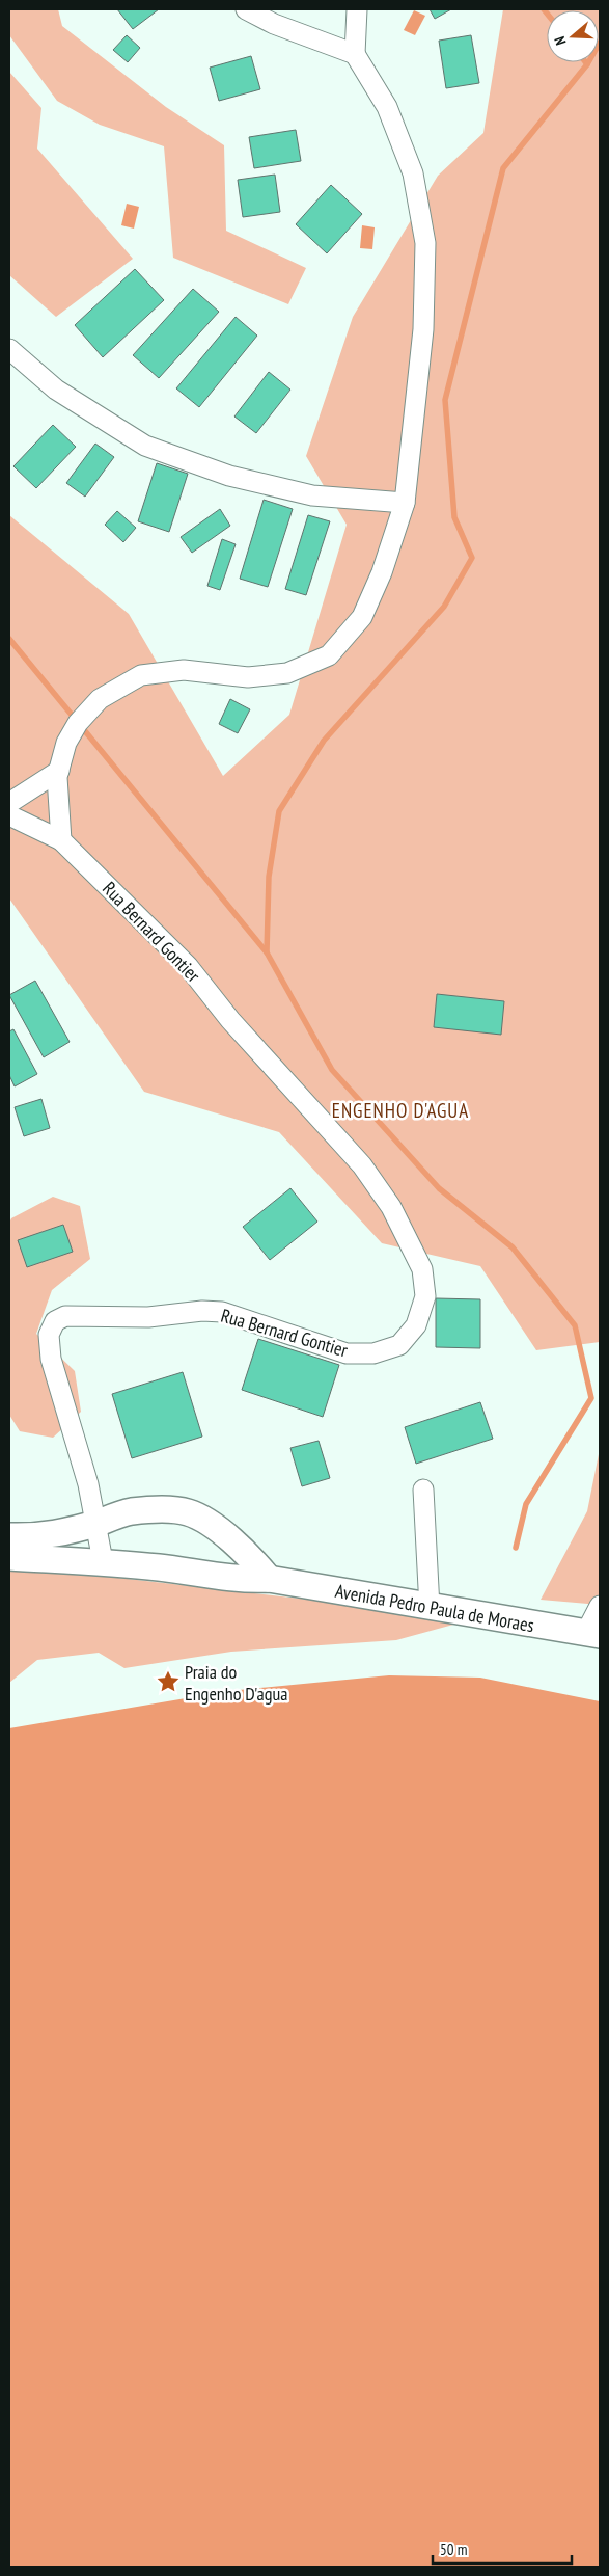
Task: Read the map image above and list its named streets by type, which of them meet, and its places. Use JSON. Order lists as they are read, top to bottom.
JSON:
{
  "streets": {
    "main road": ["Avenida Pedro Paula de Moraes"],
    "street": ["Rua Bernard Gontier"]
  },
  "crossings": [
    ["Rua Bernard Gontier", "Avenida Pedro Paula de Moraes"]
  ],
  "districts": ["ENGENHO D'AGUA"],
  "places": {
    "place": ["Praia do Engenho D'agua"]
  },
  "scale_bar": "50 m",
  "north": "left"
}
